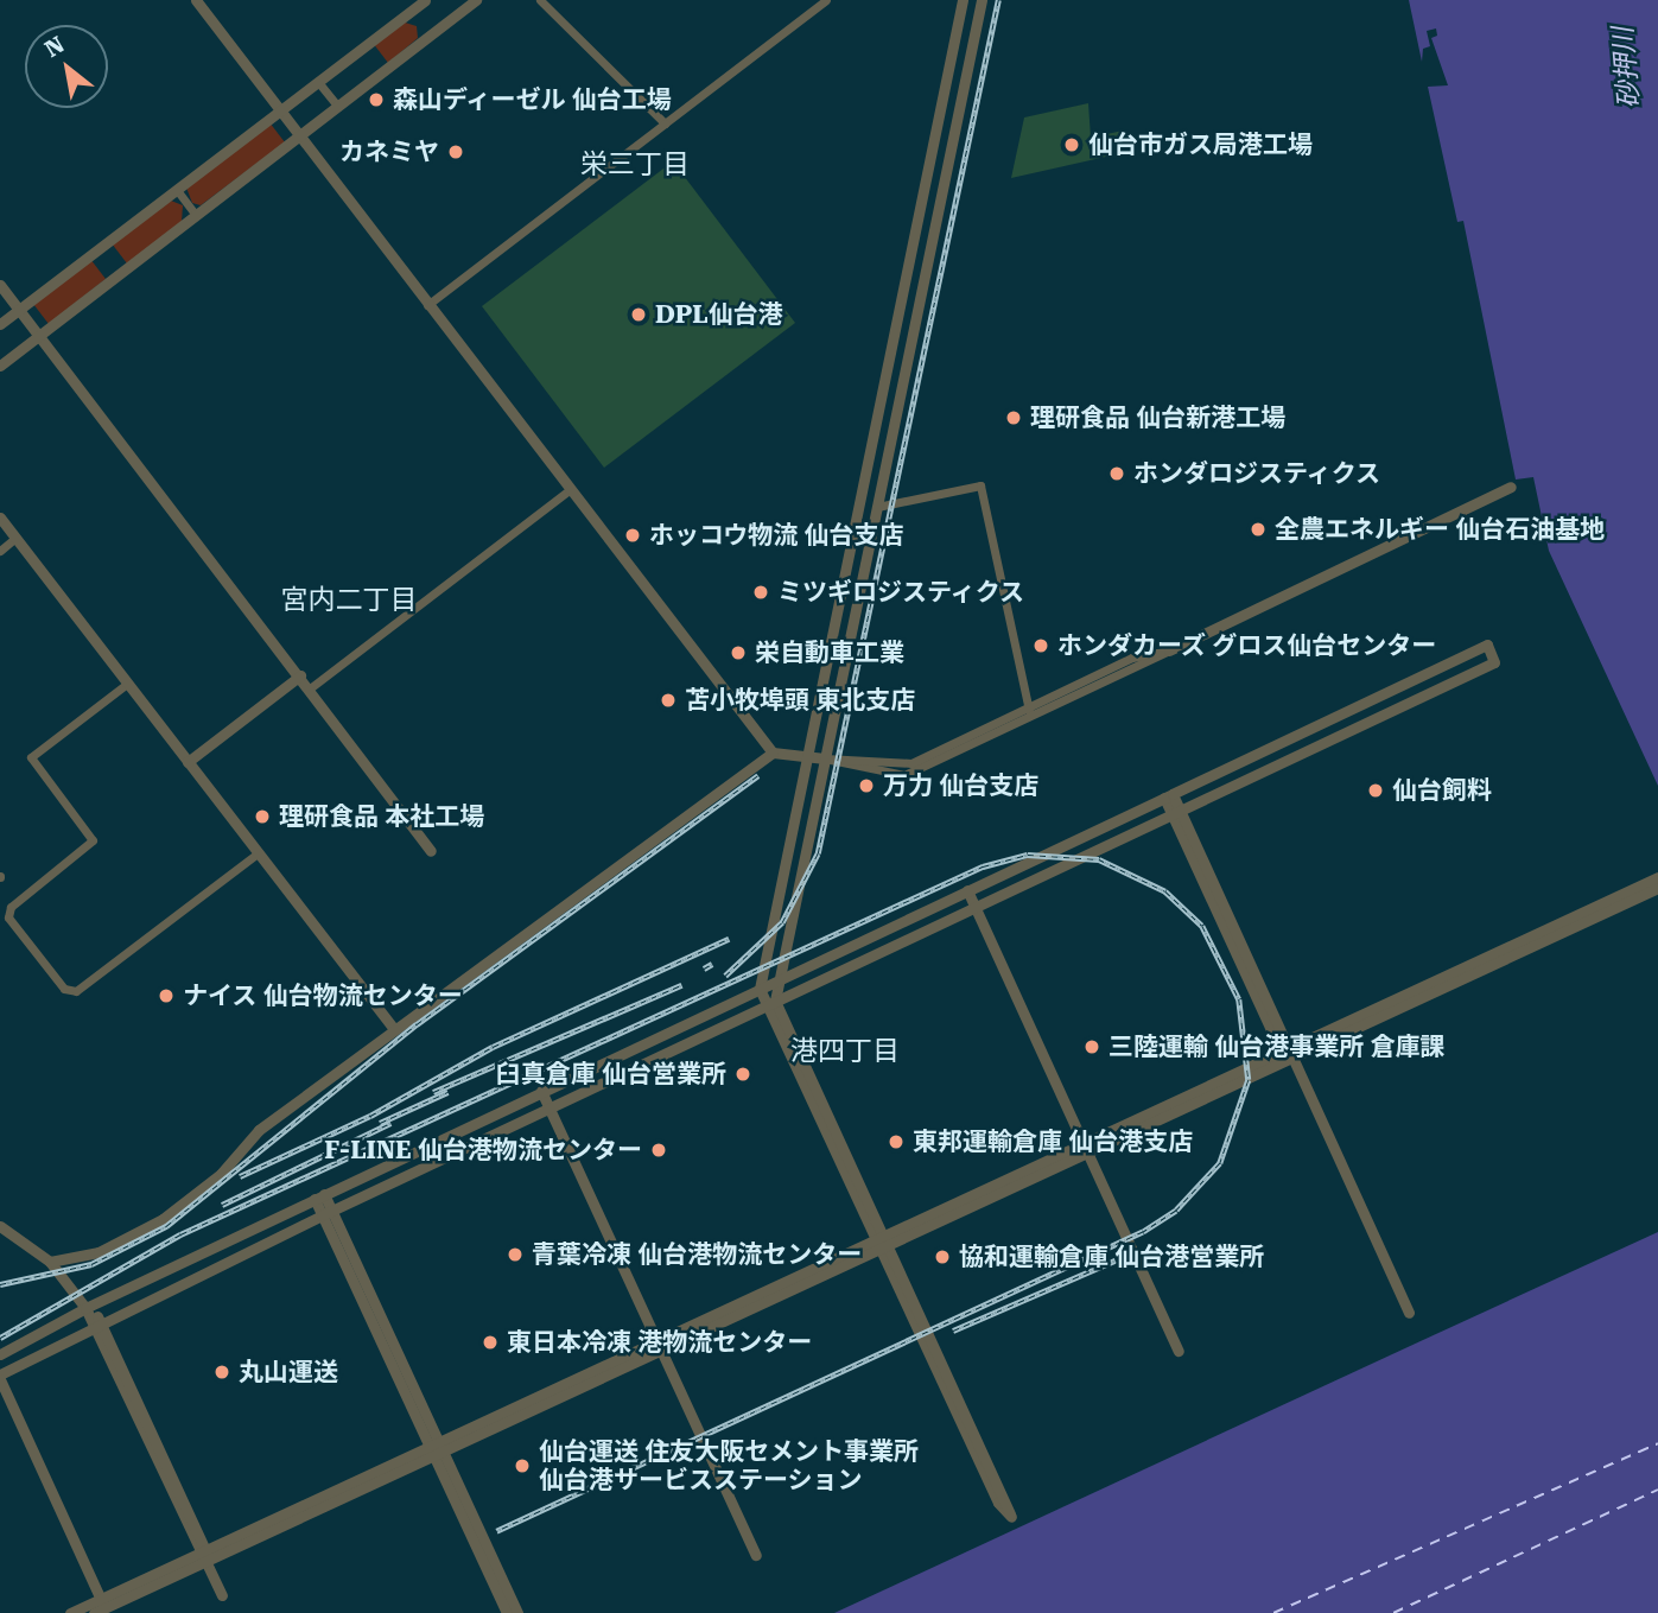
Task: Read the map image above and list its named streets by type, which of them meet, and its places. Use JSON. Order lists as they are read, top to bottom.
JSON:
{
  "districts": ["栄三丁目", "宮内二丁目", "港四丁目"],
  "water": ["砂押川"],
  "places": [
    "森山ディーゼル 仙台工場",
    "仙台市ガス局港工場",
    "カネミヤ",
    "DPL仙台港",
    "理研食品 仙台新港工場",
    "ホンダロジスティクス",
    "全農エネルギー 仙台石油基地",
    "ホッコウ物流 仙台支店",
    "ミツギロジスティクス",
    "ホンダカーズ グロス仙台センター",
    "栄自動車工業",
    "苫小牧埠頭 東北支店",
    "万力 仙台支店",
    "仙台飼料",
    "理研食品 本社工場",
    "ナイス 仙台物流センター",
    "三陸運輸 仙台港事業所 倉庫課",
    "臼真倉庫 仙台営業所",
    "東邦運輸倉庫 仙台港支店",
    "F-LINE 仙台港物流センター",
    "青葉冷凍 仙台港物流センター",
    "協和運輸倉庫 仙台港営業所",
    "東日本冷凍 港物流センター",
    "丸山運送",
    "仙台運送 住友大阪セメント事業所 仙台港サービスステーション"
  ],
  "north": "top left"
}
